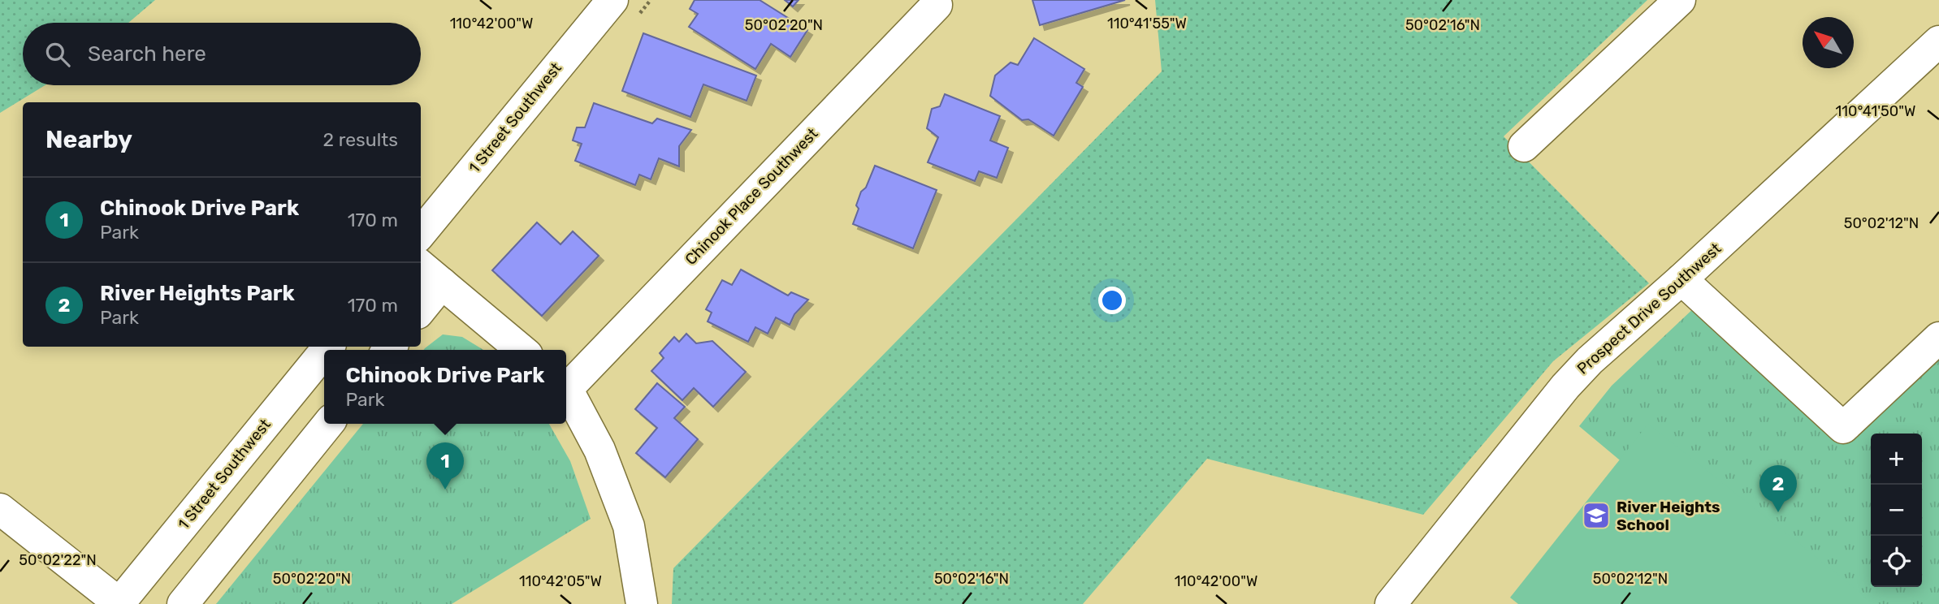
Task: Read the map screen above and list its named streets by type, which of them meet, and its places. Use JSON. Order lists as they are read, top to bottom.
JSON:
{
  "streets": {
    "street": ["1 Street Southwest", "Chinook Place Southwest", "Prospect Drive Southwest"]
  },
  "places": {
    "school or university": ["River Heights School"]
  },
  "north": "top left",
  "page": {
    "search": "Search here",
    "heading": ["Nearby", "2 results"],
    "list": [
      {
        "mark": "1",
        "name": "Chinook Drive Park",
        "note": "Park",
        "value": "170 m"
      },
      {
        "mark": "2",
        "name": "River Heights Park",
        "note": "Park",
        "value": "170 m"
      }
    ],
    "popup": ["Chinook Drive Park", "Park"],
    "map_buttons": ["+", "−"],
    "pins": ["1", "2"]
  },
  "coordinates": [
    "110°42'00\"W",
    "110°41'55\"W",
    "50°02'20\"N",
    "50°02'16\"N",
    "110°41'50\"W",
    "50°02'12\"N",
    "50°02'22\"N",
    "110°42'05\"W"
  ]
}
